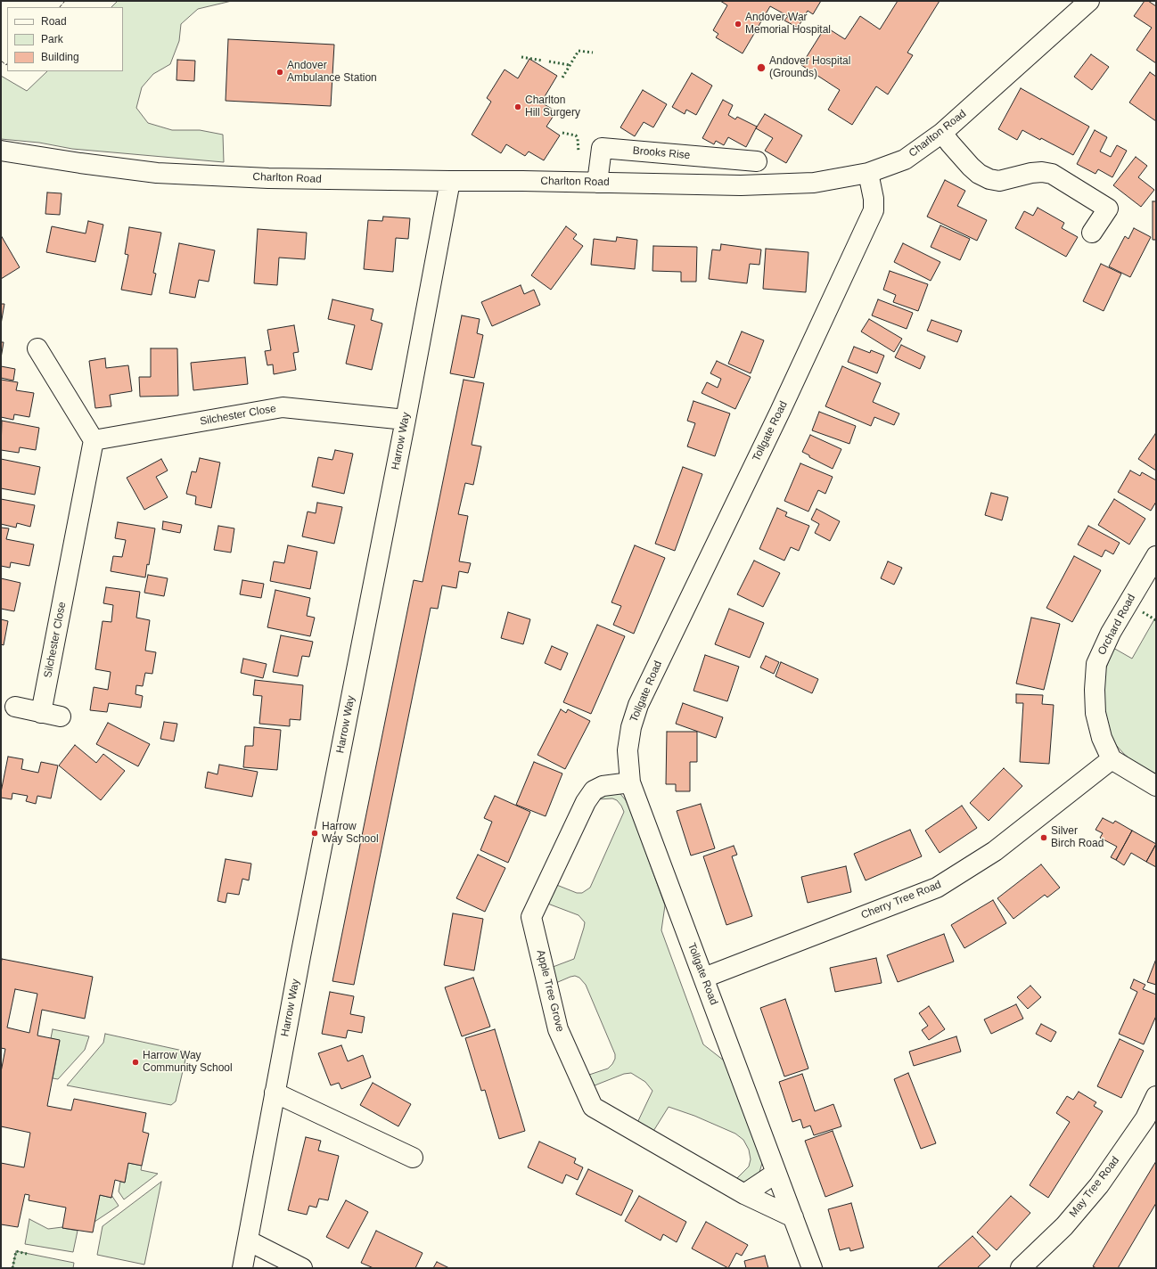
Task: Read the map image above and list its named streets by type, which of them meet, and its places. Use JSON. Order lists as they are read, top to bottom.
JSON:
{
  "streets": {
    "street": [
      "Charlton Road",
      "Brooks Rise",
      "Silchester Close",
      "Tollgate Road",
      "Harrow Way",
      "Orchard Road",
      "Cherry Tree Road",
      "Apple Tree Grove",
      "May Tree Road"
    ]
  },
  "crossings": [
    ["Charlton Road", "Brooks Rise"],
    ["Charlton Road", "Tollgate Road"],
    ["Charlton Road", "Harrow Way"],
    ["Silchester Close", "Harrow Way"],
    ["Tollgate Road", "Cherry Tree Road"],
    ["Tollgate Road", "Apple Tree Grove"],
    ["Orchard Road", "Cherry Tree Road"]
  ],
  "places": [
    "Andover War Memorial Hospital",
    "Andover Hospital (Grounds)",
    "Andover Ambulance Station",
    "Charlton Hill Surgery",
    "Harrow Way School",
    "Silver Birch Road",
    "Harrow Way Community School"
  ],
  "legend": ["Road", "Park", "Building"]
}
